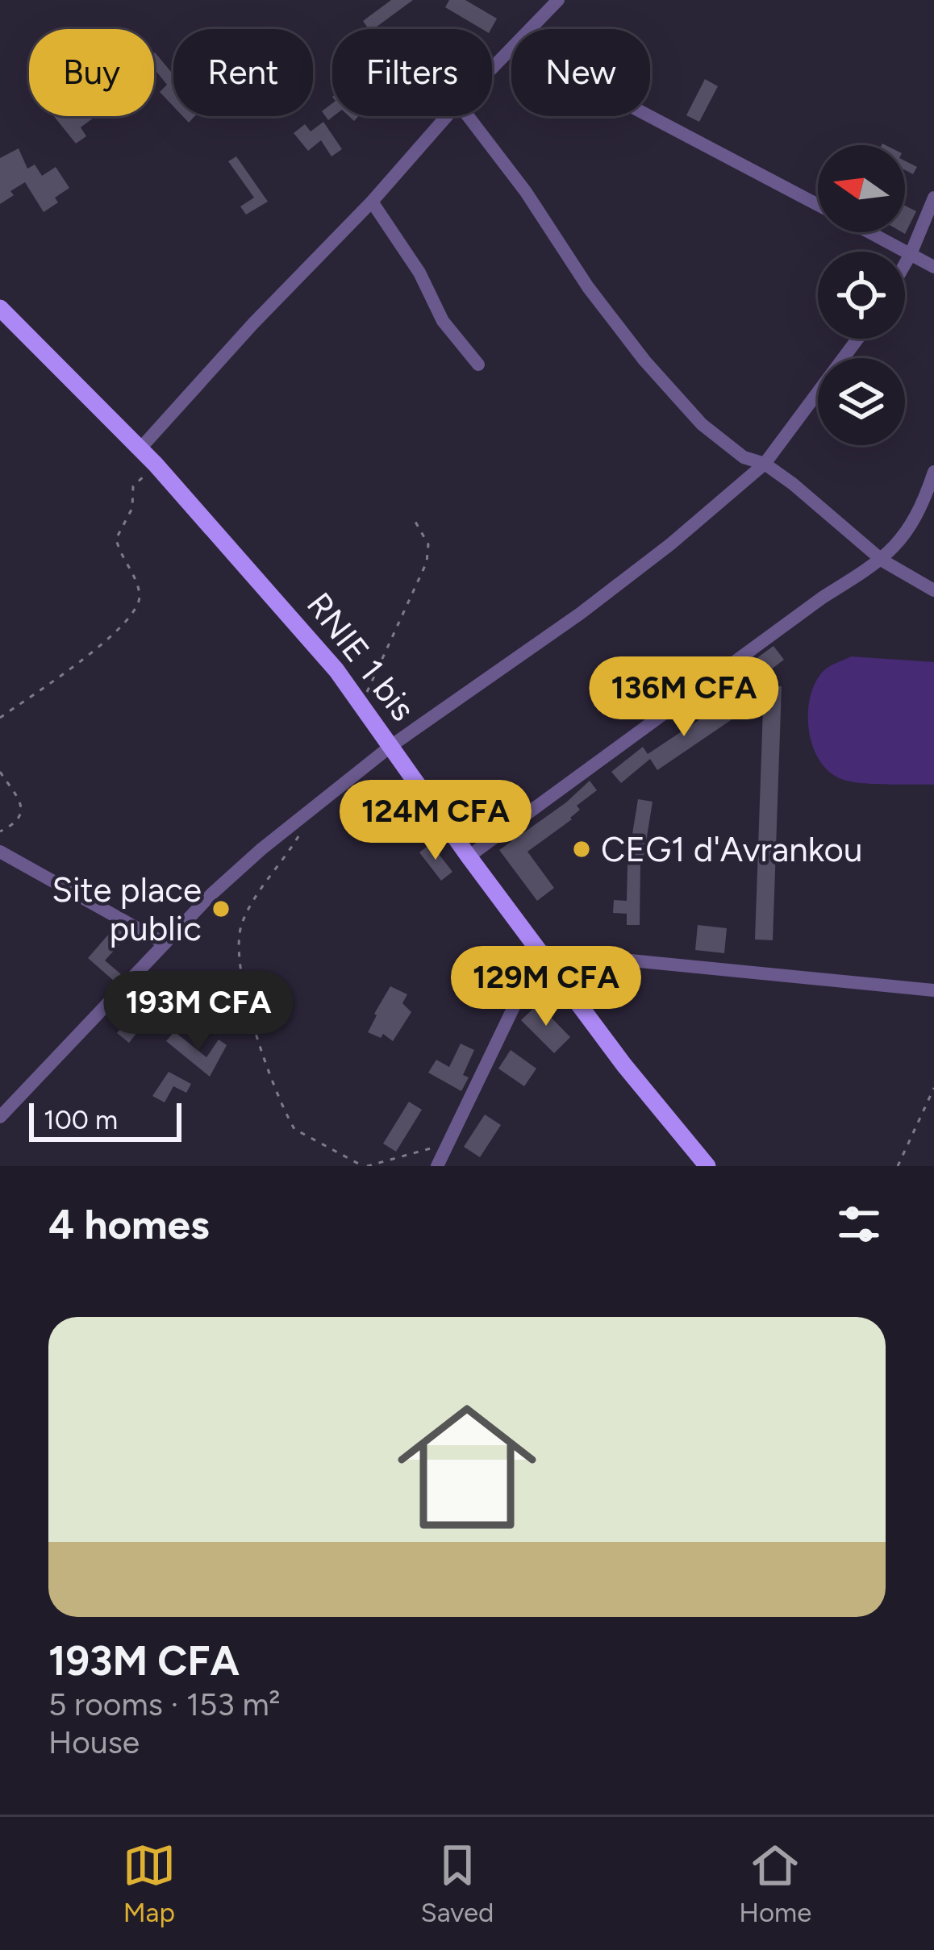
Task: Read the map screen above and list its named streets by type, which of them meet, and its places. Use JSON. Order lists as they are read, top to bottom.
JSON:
{
  "streets": {
    "main road": ["RNIE 1 bis"]
  },
  "places": ["CEG1 d'Avrankou", "Site place public"],
  "scale_bar": "100 m",
  "north": "left",
  "page": {
    "chip": [
      "Buy",
      "Rent",
      "Filters",
      "New"
    ],
    "price": [
      "136M CFA",
      "124M CFA",
      "129M CFA",
      "193M CFA"
    ],
    "scale": "100 m",
    "heading": "4 homes",
    "list": [
      {
        "name": "193M CFA",
        "note": "5 rooms · 153 m² · House"
      }
    ],
    "tabs": ["Map", "Saved", "Home"]
  }
}
